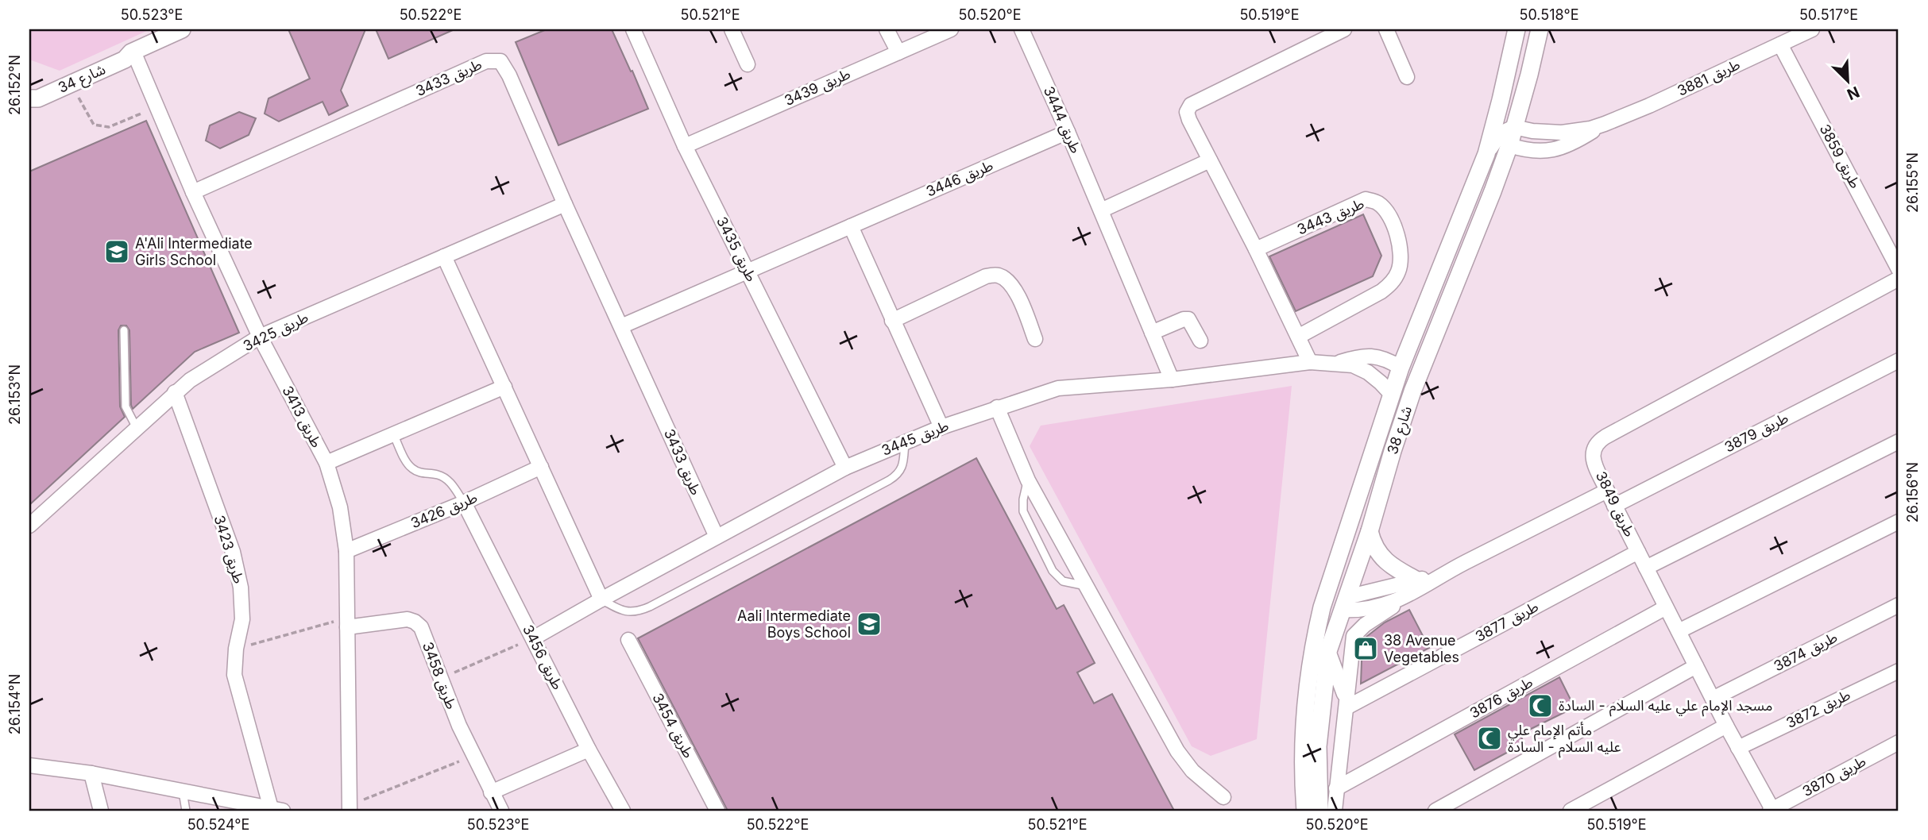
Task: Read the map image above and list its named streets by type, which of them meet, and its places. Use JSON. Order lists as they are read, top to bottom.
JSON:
{
  "streets": {
    "street": [
      "طريق 3433",
      "طريق 3881",
      "شارع 34",
      "طريق 3439",
      "طريق 3444",
      "طريق 3859",
      "طريق 3446",
      "طريق 3443",
      "طريق 3435",
      "طريق 3425",
      "طريق 3413",
      "شارع 38",
      "طريق 3879",
      "طريق 3445",
      "طريق 3849",
      "طريق 3426",
      "طريق 3423",
      "طريق 3877",
      "طريق 3874",
      "طريق 3456",
      "طريق 3458",
      "طريق 3876",
      "طريق 3872",
      "طريق 3454",
      "طريق 3870"
    ]
  },
  "crossings": [
    ["طريق 3433", "طريق 3425"],
    ["طريق 3433", "طريق 3413"],
    ["طريق 3433", "طريق 3445"],
    ["طريق 3881", "طريق 3859"],
    ["طريق 3881", "شارع 38"],
    ["شارع 34", "طريق 3413"],
    ["طريق 3439", "طريق 3435"],
    ["طريق 3444", "طريق 3446"],
    ["طريق 3444", "طريق 3445"],
    ["طريق 3446", "طريق 3435"],
    ["طريق 3435", "طريق 3445"],
    ["طريق 3425", "طريق 3413"],
    ["طريق 3425", "طريق 3423"],
    ["طريق 3413", "طريق 3426"],
    ["طريق 3413", "طريق 3458"],
    ["طريق 3879", "طريق 3849"],
    ["طريق 3445", "طريق 3456"],
    ["طريق 3849", "طريق 3877"],
    ["طريق 3849", "طريق 3874"],
    ["طريق 3849", "طريق 3876"],
    ["طريق 3849", "طريق 3872"],
    ["طريق 3849", "طريق 3870"],
    ["طريق 3426", "طريق 3456"]
  ],
  "places": {
    "school or university": ["A'Ali Intermediate Girls School", "Aali Intermediate Boys School"],
    "shop": ["38 Avenue Vegetables"],
    "mosque": ["مسجد الإمام علي عليه السلام - السادة", "مأتم الإمام علي عليه السلام - السادة"]
  },
  "north": "bottom right",
  "coordinates": [
    "50.523°E",
    "50.522°E",
    "50.521°E",
    "50.520°E",
    "50.519°E",
    "50.518°E",
    "50.517°E",
    "26.152°N",
    "26.155°N",
    "26.153°N",
    "26.156°N",
    "26.154°N",
    "50.524°E"
  ]
}
